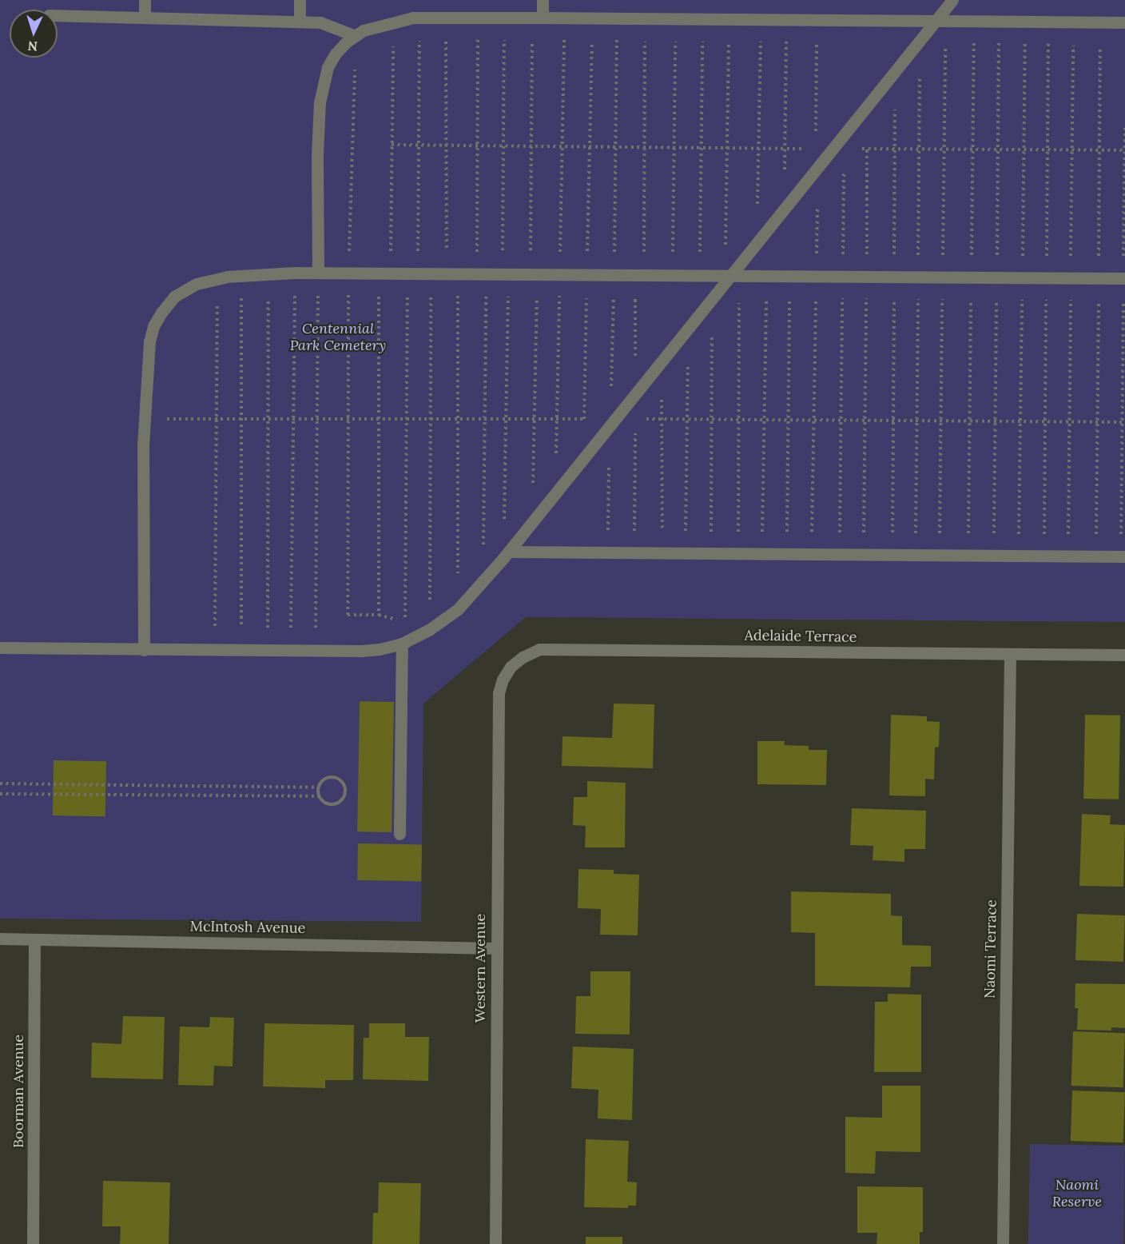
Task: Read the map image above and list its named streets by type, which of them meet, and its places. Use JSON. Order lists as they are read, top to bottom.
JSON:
{
  "streets": {
    "street": [
      "Adelaide Terrace",
      "McIntosh Avenue",
      "Naomi Terrace",
      "Western Avenue",
      "Boorman Avenue"
    ]
  },
  "crossings": [
    ["Adelaide Terrace", "Naomi Terrace"],
    ["Adelaide Terrace", "Western Avenue"],
    ["McIntosh Avenue", "Western Avenue"],
    ["McIntosh Avenue", "Boorman Avenue"]
  ],
  "parks": ["Centennial Park Cemetery", "Naomi Reserve"],
  "north": "bottom"
}
